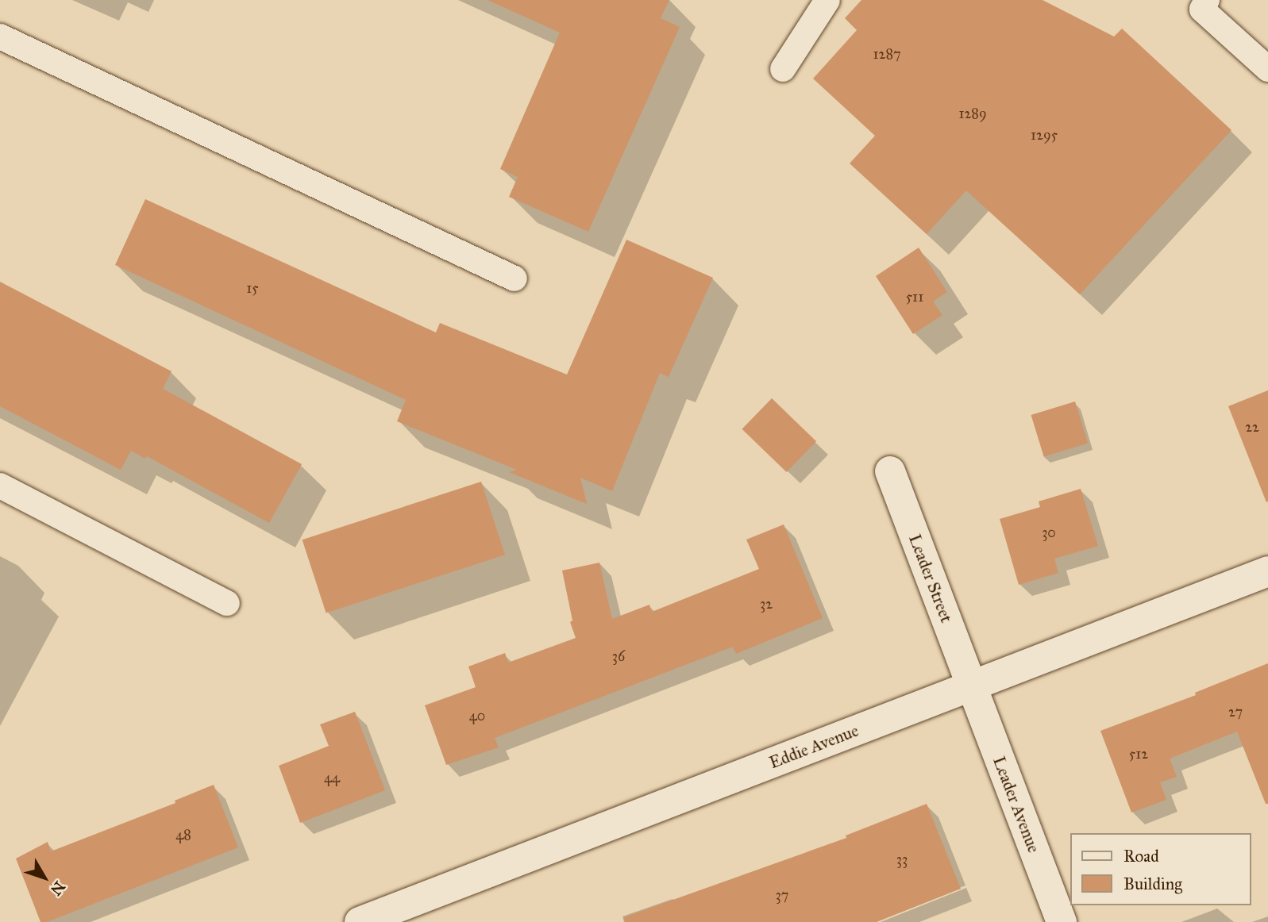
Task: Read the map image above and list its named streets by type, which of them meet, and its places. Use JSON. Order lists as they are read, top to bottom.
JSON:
{
  "streets": {
    "street": ["Leader Street", "Eddie Avenue", "Leader Avenue"]
  },
  "crossings": [
    ["Leader Street", "Eddie Avenue"],
    ["Leader Street", "Leader Avenue"],
    ["Eddie Avenue", "Leader Avenue"]
  ],
  "house_numbers": [
    "1287",
    "1289",
    "1295",
    "15",
    "511",
    "22",
    "30",
    "32",
    "36",
    "27",
    "40",
    "512",
    "44",
    "48",
    "33",
    "37"
  ],
  "legend": ["Road", "Building"],
  "north": "bottom right"
}
